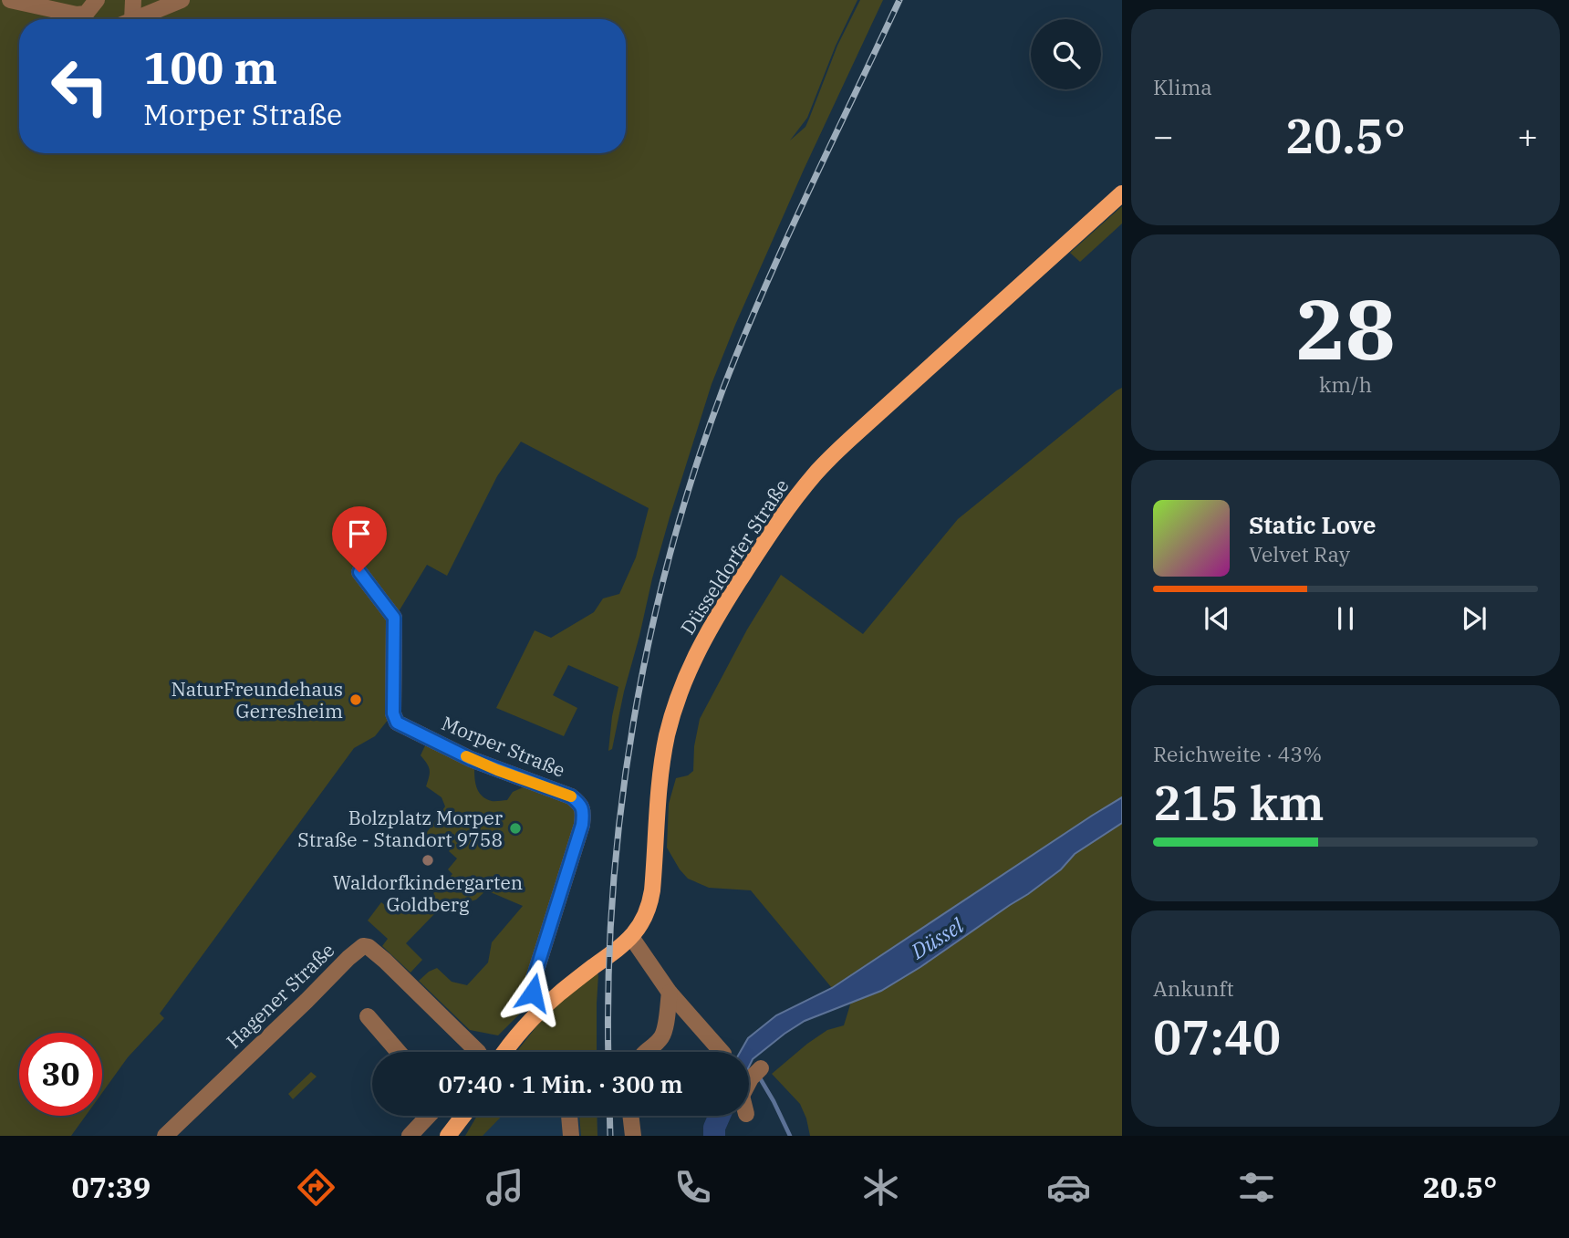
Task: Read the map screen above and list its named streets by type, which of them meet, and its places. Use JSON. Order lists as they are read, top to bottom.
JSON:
{
  "streets": {
    "main road": ["Düsseldorfer Straße"],
    "street": ["Morper Straße", "Hagener Straße"]
  },
  "water": ["Düssel"],
  "places": ["NaturFreundehaus Gerresheim", "Bolzplatz Morper Straße - Standort 9758", "Waldorfkindergarten Goldberg"],
  "page": {
    "tile": [
      "Klima",
      ["28", "km/h"],
      ["Reichweite · 43%", "215 km"],
      ["Ankunft", "07:40"]
    ],
    "turn": ["100 m", "Morper Straße"],
    "heat": ["−", "20.5°", "+"],
    "song": ["Static Love", "Velvet Ray"],
    "limit": "30",
    "trip": "07:40 · 1 Min. · 300 m",
    "tabs": ["07:39", "20.5°"]
  }
}
